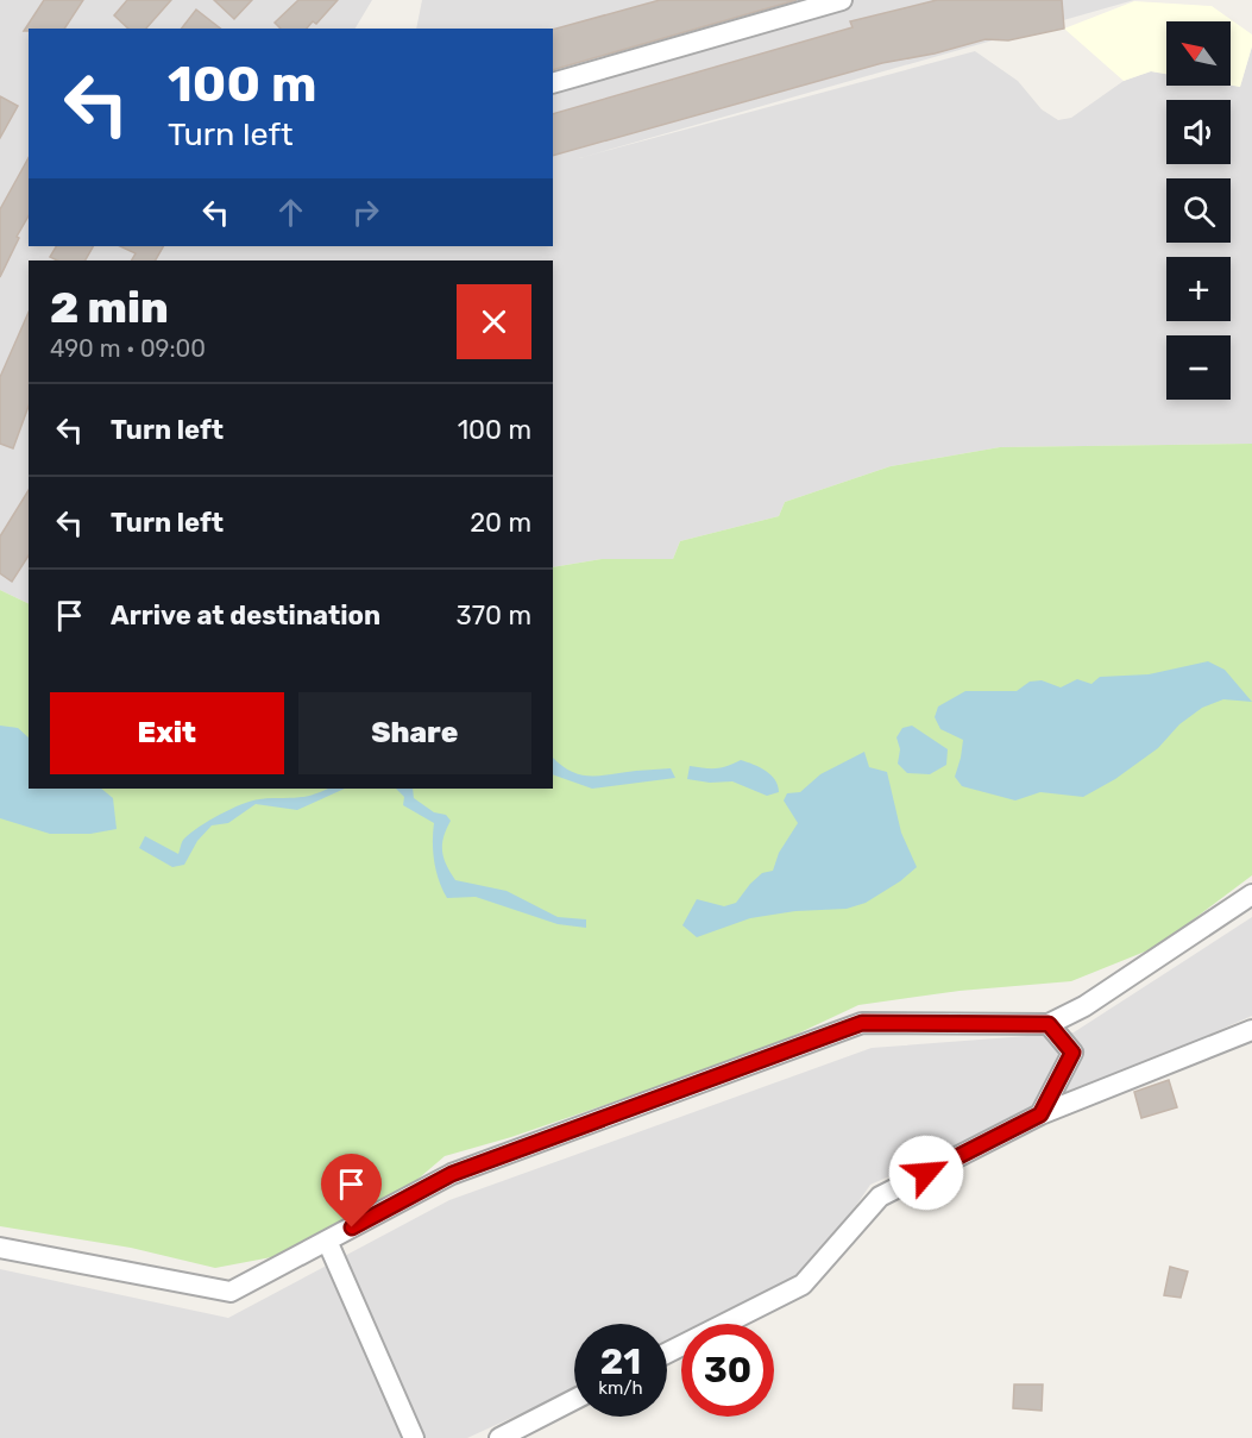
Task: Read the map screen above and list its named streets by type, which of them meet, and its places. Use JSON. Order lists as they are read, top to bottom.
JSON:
{
  "north": "top left",
  "page": {
    "map_buttons": ["+", "−"],
    "turn": ["100 m", "Turn left"],
    "heading": ["2 min", "490 m · 09:00"],
    "list": [
      {
        "name": "Turn left",
        "value": "100 m"
      },
      {
        "name": "Turn left",
        "value": "20 m"
      },
      {
        "name": "Arrive at destination",
        "value": "370 m"
      }
    ],
    "buttons": ["Exit", "Share"],
    "speed": "21 km/h",
    "limit": "30"
  }
}
